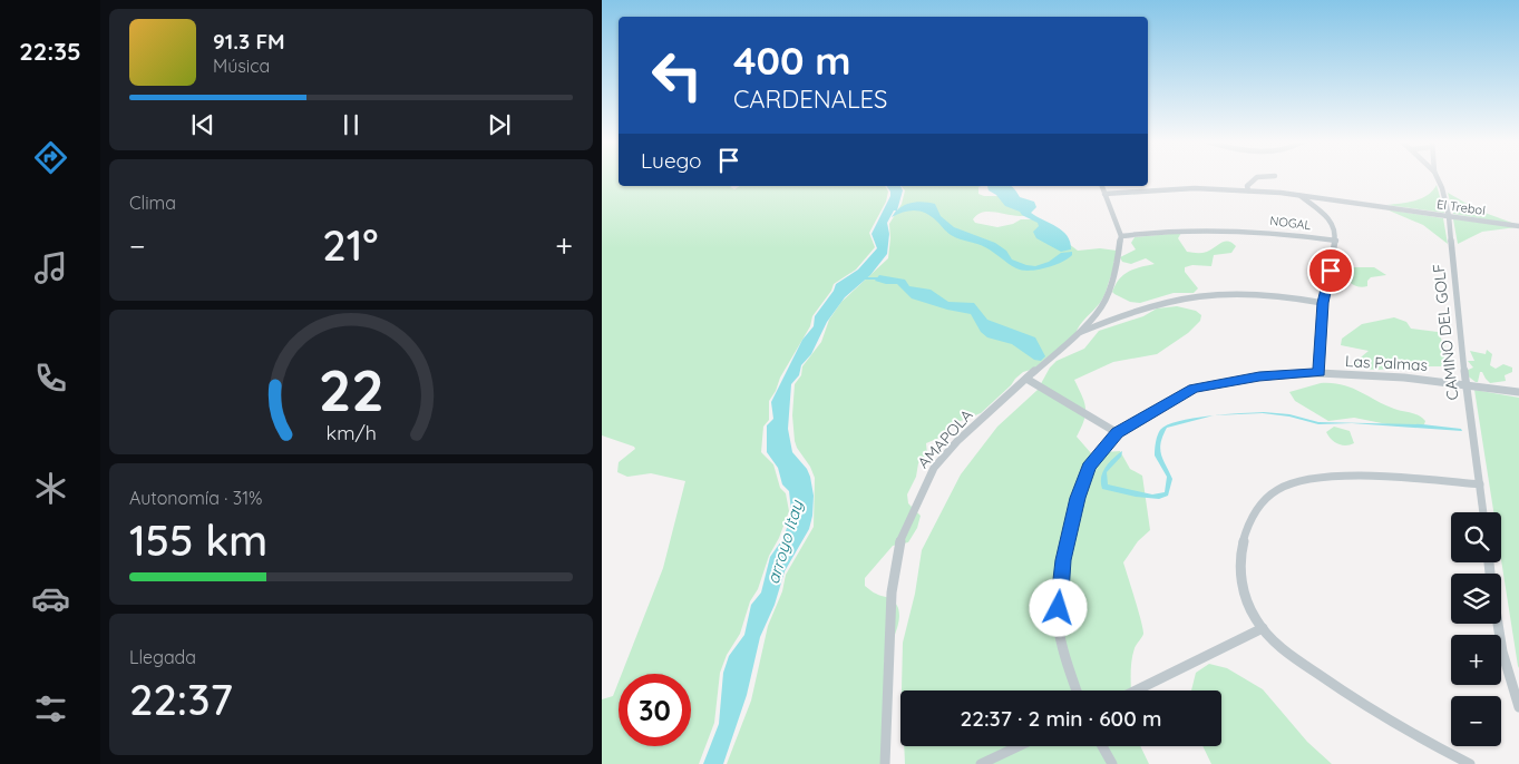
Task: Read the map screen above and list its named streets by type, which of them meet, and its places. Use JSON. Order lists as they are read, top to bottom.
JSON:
{
  "streets": {
    "street": [
      "El Trebol",
      "NOGAL",
      "CAMINO DEL GOLF",
      "Las Palmas",
      "AMAPOLA"
    ]
  },
  "crossings": [
    ["El Trebol", "CAMINO DEL GOLF"],
    ["NOGAL", "AMAPOLA"],
    ["CAMINO DEL GOLF", "Las Palmas"]
  ],
  "water": ["arroyo Itay"],
  "page": {
    "tabs": "22:35",
    "turn": ["400 m", "CARDENALES"],
    "song": ["91.3 FM", "Música"],
    "then": "Luego",
    "tile": [
      "Clima",
      ["Autonomía · 31%", "155 km"],
      ["Llegada", "22:37"]
    ],
    "heat": ["−", "21°", "+"],
    "map_buttons": ["+", "−"],
    "limit": "30",
    "trip": "22:37 · 2 min · 600 m",
    "gauge": ["22", "km/h"]
  }
}
